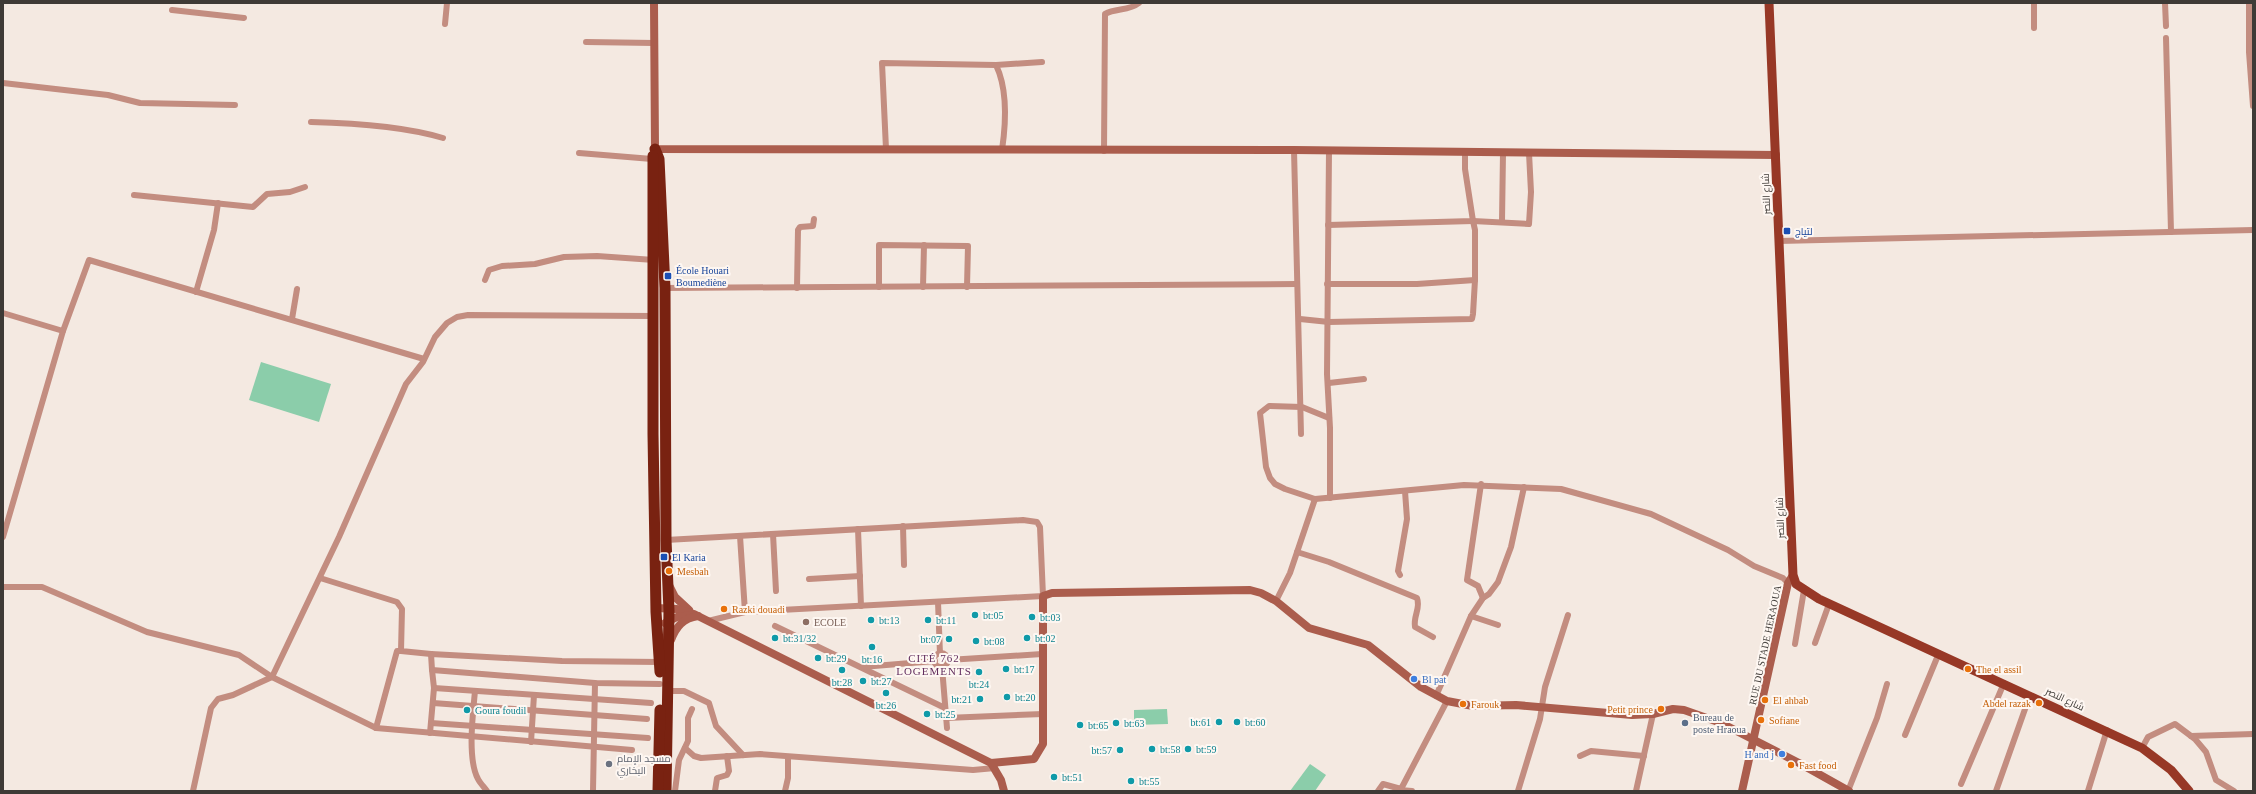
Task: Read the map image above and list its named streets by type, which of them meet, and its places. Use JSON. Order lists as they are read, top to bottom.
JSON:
{
  "streets": {
    "main road": ["شارع النصر"],
    "street": ["RUE DU STADE HERAOUA"]
  },
  "crossings": [
    ["شارع النصر", "RUE DU STADE HERAOUA"]
  ],
  "districts": ["CITÉ 762 LOGEMENTS"],
  "places": {
    "transit": ["لتياج", "École Houari Boumediène", "El Karia"],
    "other": [
      "Mesbah",
      "Razki douadi",
      "bt:05",
      "bt:03",
      "bt:13",
      "bt:11",
      "ECOLE",
      "bt:31/32",
      "bt:02",
      "bt:07",
      "bt:08",
      "bt:16",
      "bt:29",
      "bt:17",
      "The el assil",
      "bt:28",
      "bt:24",
      "Bl pat",
      "bt:27",
      "bt:26",
      "bt:20",
      "bt:21",
      "El ahbab",
      "Abdel razak",
      "Farouk",
      "Petit prince",
      "Goura foudil",
      "bt:25",
      "Sofiane",
      "bt:61",
      "bt:60",
      "bt:63",
      "Bureau de poste Hraoua",
      "bt:65",
      "bt:58",
      "bt:59",
      "bt:57",
      "H and j",
      "مسجد الإمام البخاري",
      "Fast food",
      "bt:51",
      "bt:55"
    ]
  }
}
